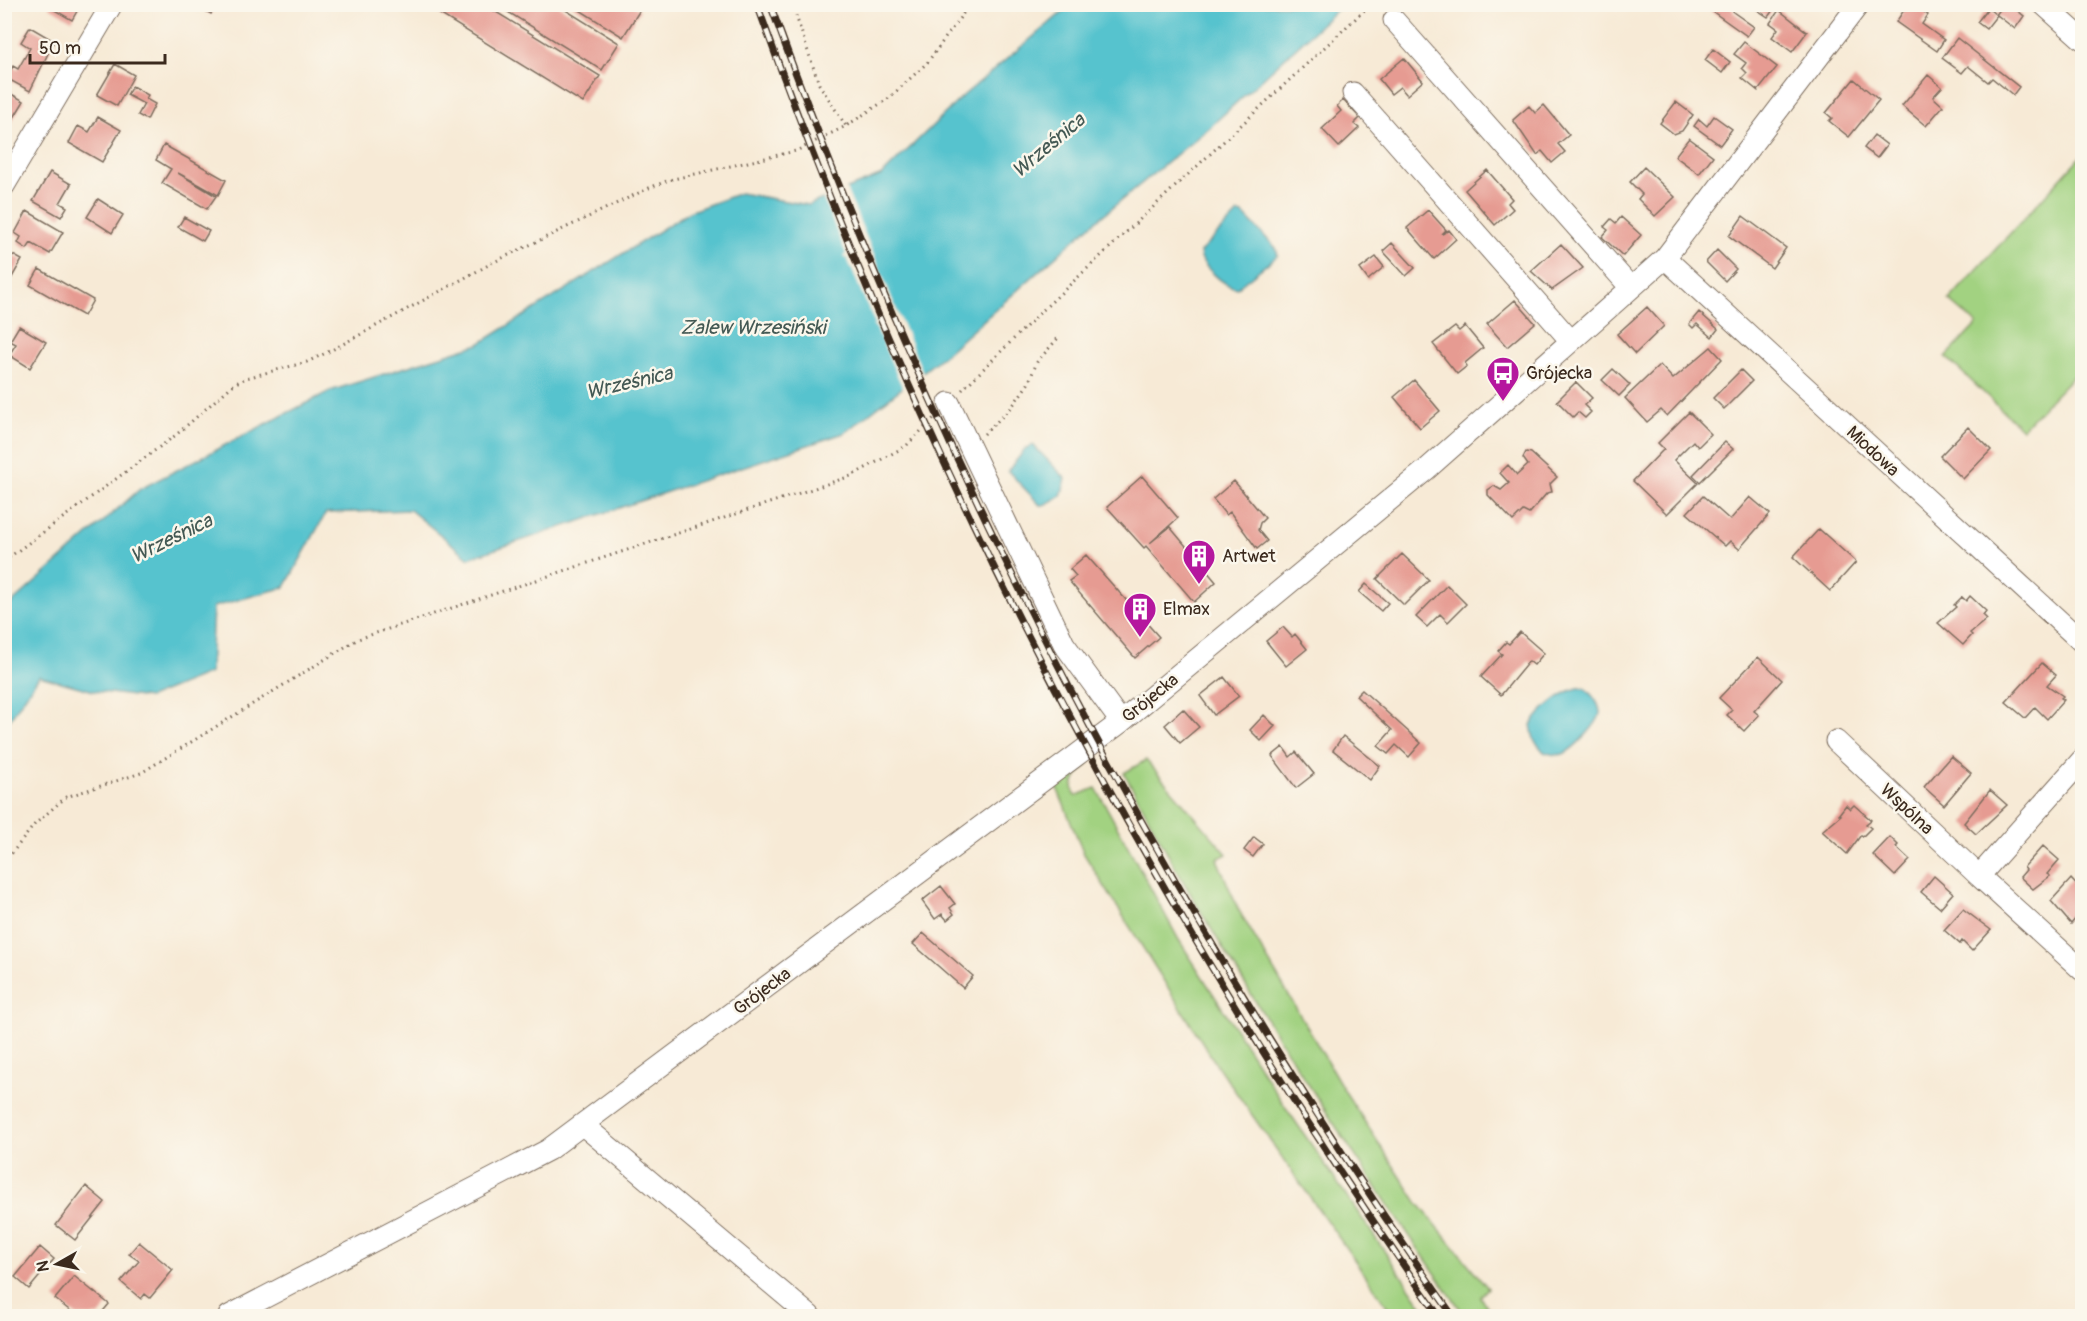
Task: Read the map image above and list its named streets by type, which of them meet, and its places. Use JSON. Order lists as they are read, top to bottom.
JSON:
{
  "streets": {
    "street": ["Miodowa", "Grójecka", "Wspólna"]
  },
  "crossings": [
    ["Miodowa", "Grójecka"]
  ],
  "water": ["Wrześnica", "Zalew Wrzesiński"],
  "places": {
    "bus stop": ["Grójecka"],
    "building": ["Artwet", "Elmax"]
  },
  "scale_bar": "50 m",
  "north": "left"
}
